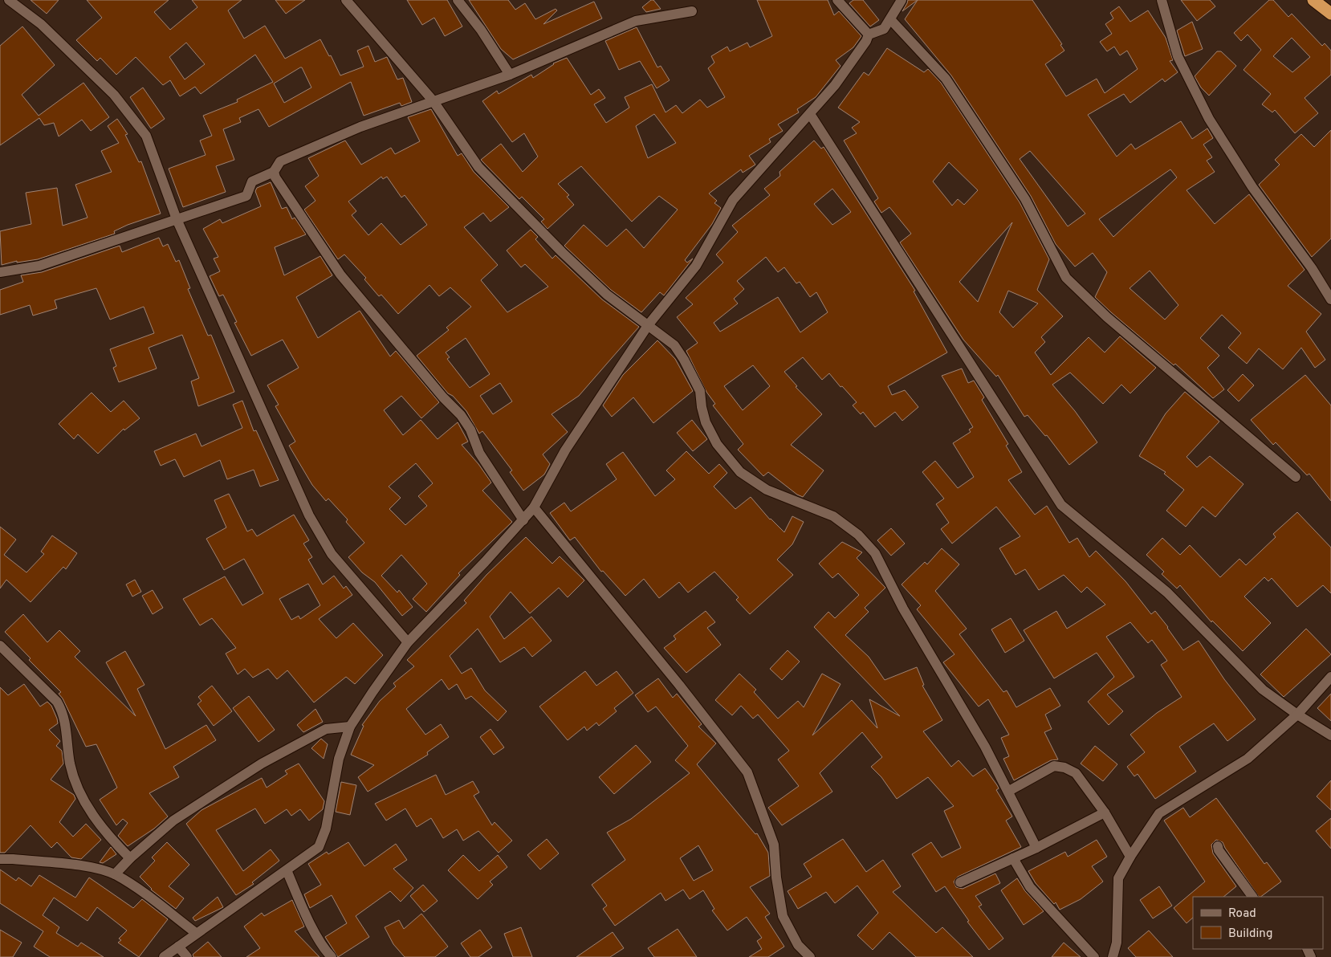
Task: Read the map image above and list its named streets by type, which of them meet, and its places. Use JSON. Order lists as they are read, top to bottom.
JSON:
{
  "legend": ["Road", "Building"]
}
